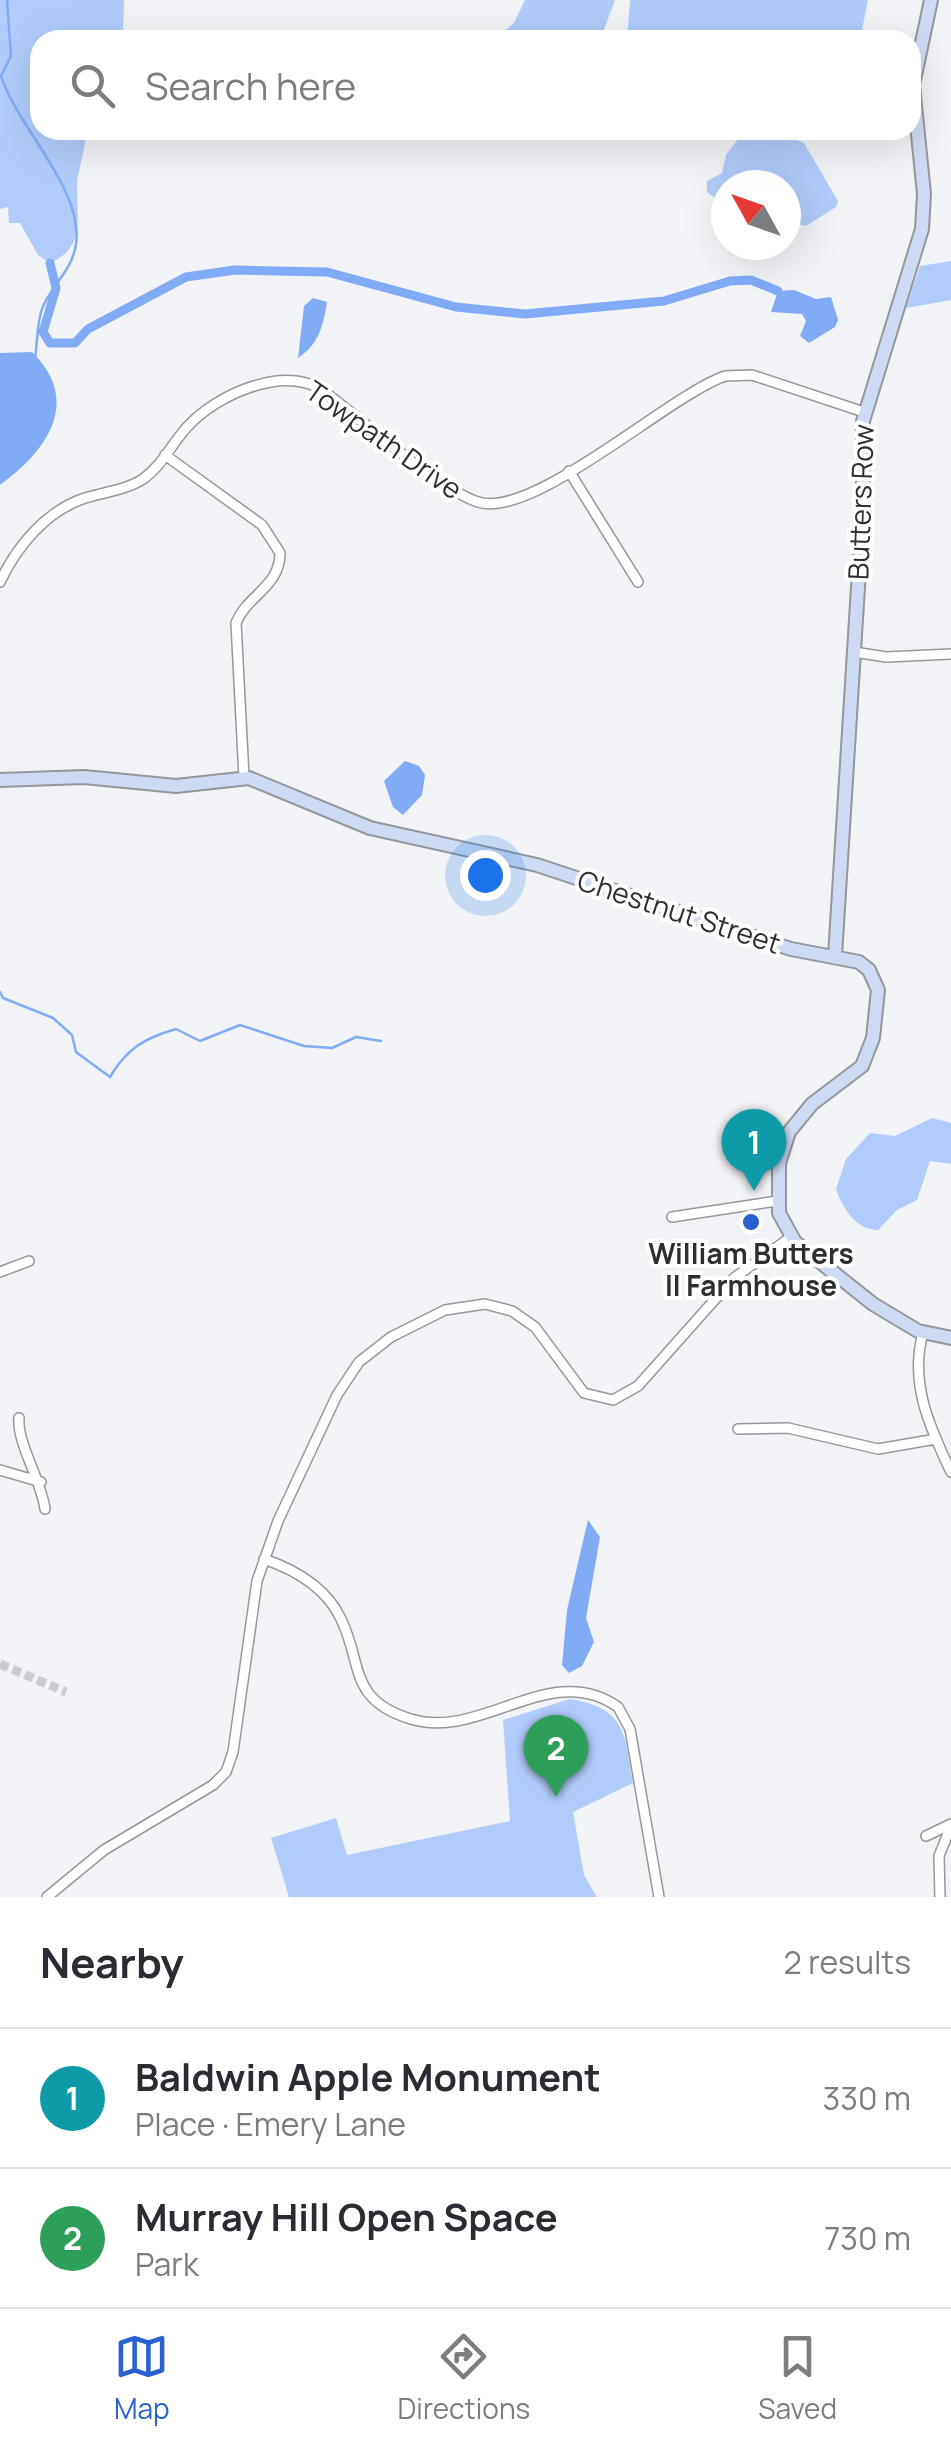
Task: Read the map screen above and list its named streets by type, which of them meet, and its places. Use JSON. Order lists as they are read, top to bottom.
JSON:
{
  "streets": {
    "street": ["Towpath Drive", "Butters Row", "Chestnut Street"]
  },
  "crossings": [
    ["Towpath Drive", "Butters Row"],
    ["Butters Row", "Chestnut Street"]
  ],
  "places": ["William Butters II Farmhouse"],
  "north": "top left",
  "page": {
    "search": "Search here",
    "pins": ["1", "2"],
    "heading": ["Nearby", "2 results"],
    "list": [
      {
        "mark": "1",
        "name": "Baldwin Apple Monument",
        "note": "Place · Emery Lane",
        "value": "330 m"
      },
      {
        "mark": "2",
        "name": "Murray Hill Open Space",
        "note": "Park",
        "value": "730 m"
      }
    ],
    "nav": ["Map", "Directions", "Saved"]
  }
}
